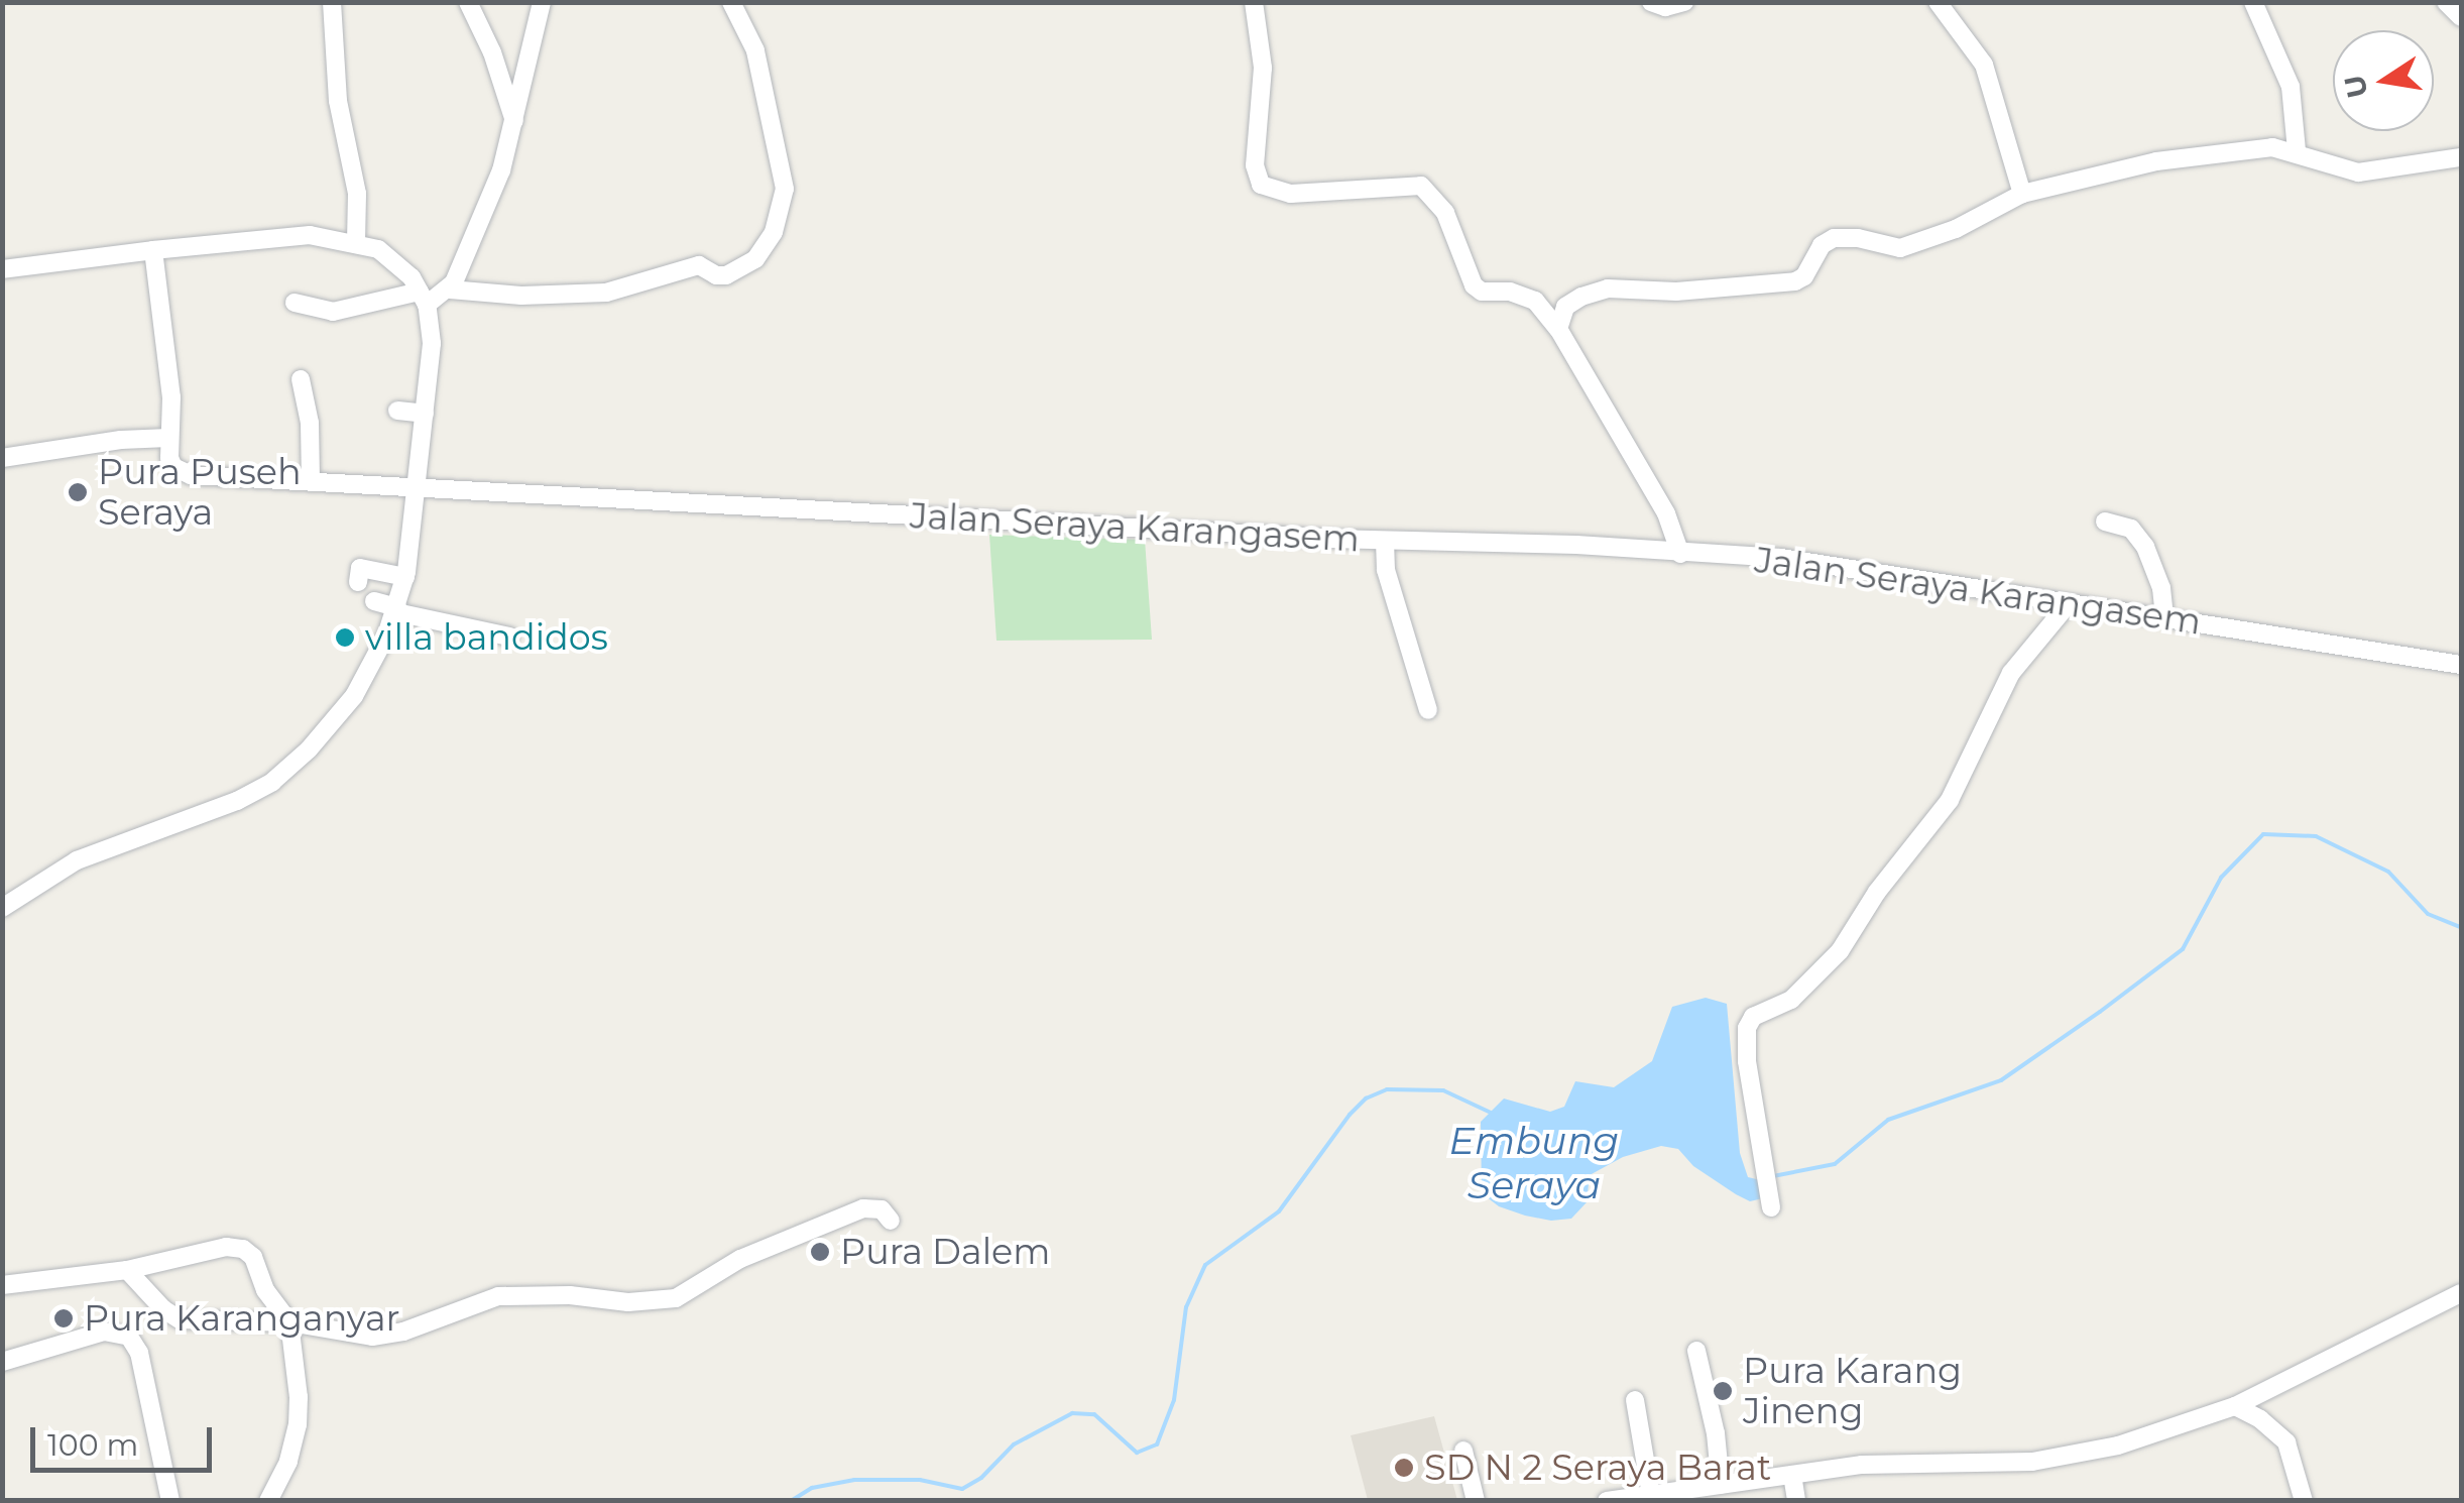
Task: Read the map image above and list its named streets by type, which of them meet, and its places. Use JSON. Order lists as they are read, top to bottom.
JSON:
{
  "streets": {
    "street": ["Jalan Seraya Karangasem"]
  },
  "water": ["Embung Seraya"],
  "places": [
    "Pura Puseh Seraya",
    "villa bandidos",
    "Pura Dalem",
    "Pura Karanganyar",
    "Pura Karang Jineng",
    "SD N 2 Seraya Barat"
  ],
  "scale_bar": "100 m",
  "north": "left"
}
